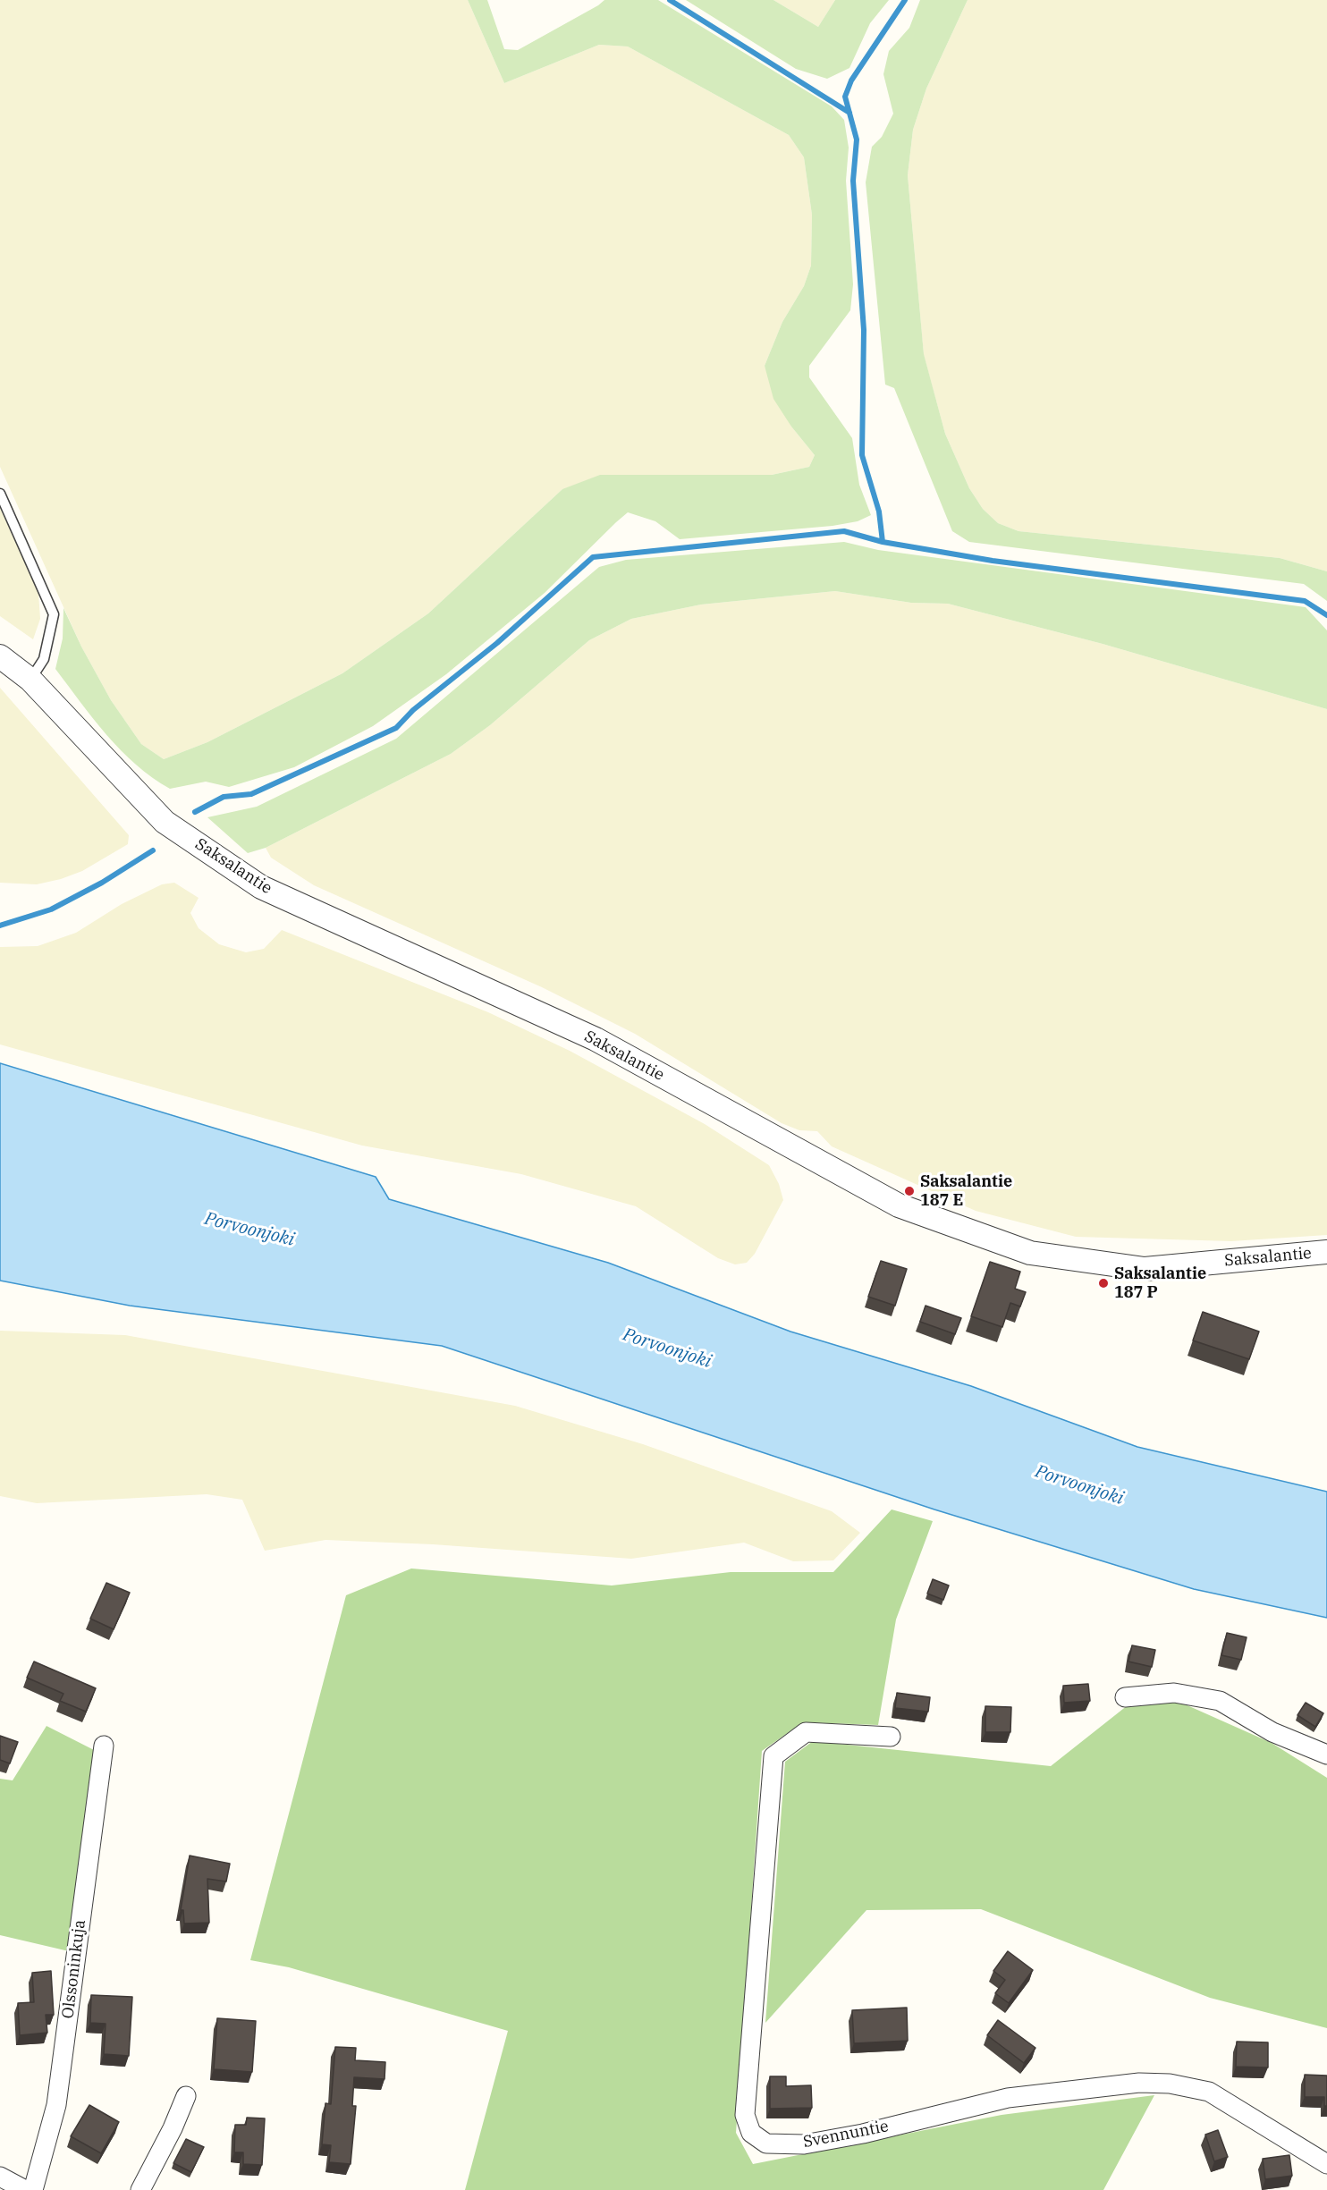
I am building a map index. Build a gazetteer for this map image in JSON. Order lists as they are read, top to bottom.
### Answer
{
  "streets": {
    "street": ["Saksalantie", "Olssoninkuja", "Svennuntie"]
  },
  "water": ["Porvoonjoki"],
  "places": ["Saksalantie 187 E", "Saksalantie 187 P"]
}
